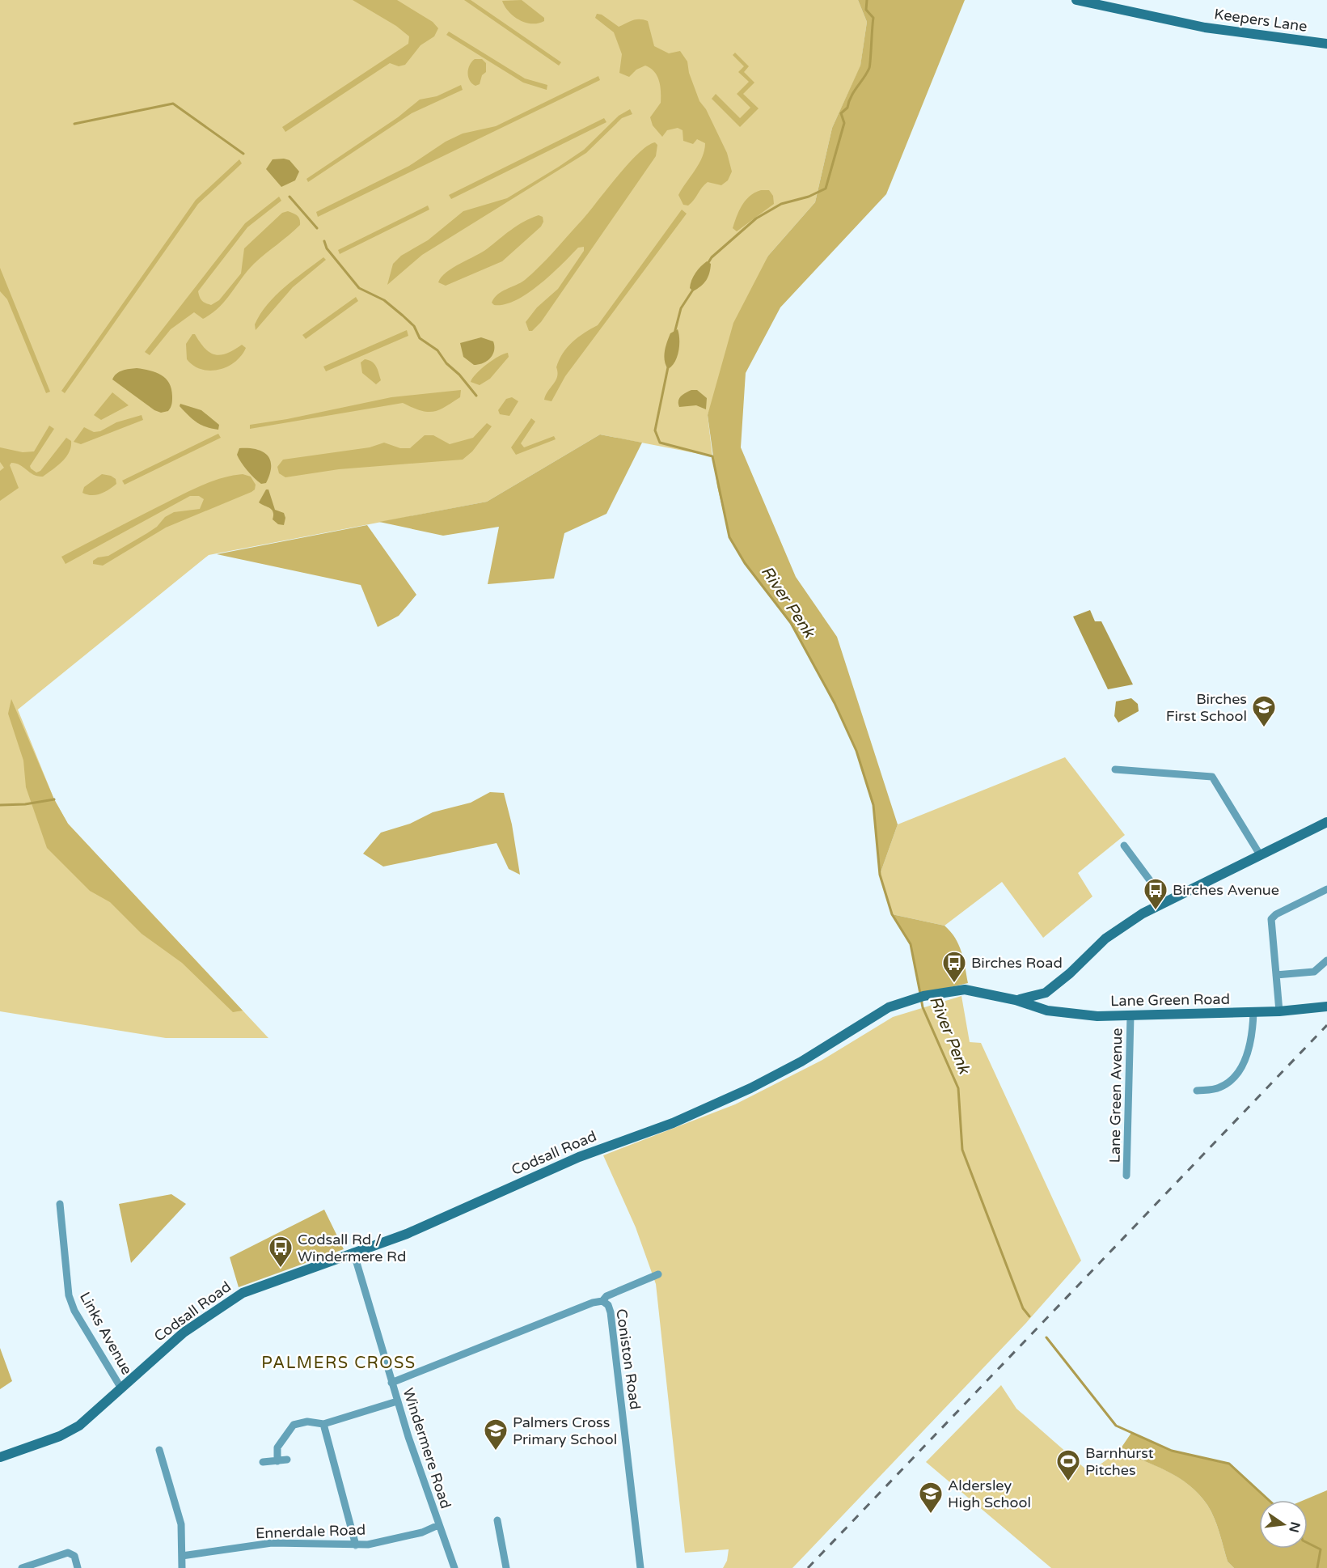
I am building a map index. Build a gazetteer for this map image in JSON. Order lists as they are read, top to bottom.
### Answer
{
  "streets": {
    "street": [
      "Keepers Lane",
      "Lane Green Road",
      "Lane Green Avenue",
      "Codsall Road",
      "Links Avenue",
      "Coniston Road",
      "Windermere Road",
      "Ennerdale Road"
    ]
  },
  "crossings": [
    ["Lane Green Road", "Lane Green Avenue"],
    ["Lane Green Road", "Codsall Road"],
    ["Codsall Road", "Links Avenue"],
    ["Codsall Road", "Windermere Road"],
    ["Coniston Road", "Windermere Road"],
    ["Windermere Road", "Ennerdale Road"]
  ],
  "districts": ["PALMERS CROSS"],
  "water": ["River Penk"],
  "places": {
    "school or university": ["Birches First School", "Palmers Cross Primary School", "Aldersley High School"],
    "bus stop": ["Birches Avenue", "Birches Road", "Codsall Rd / Windermere Rd"],
    "sports": ["Barnhurst Pitches"]
  },
  "north": "right"
}
